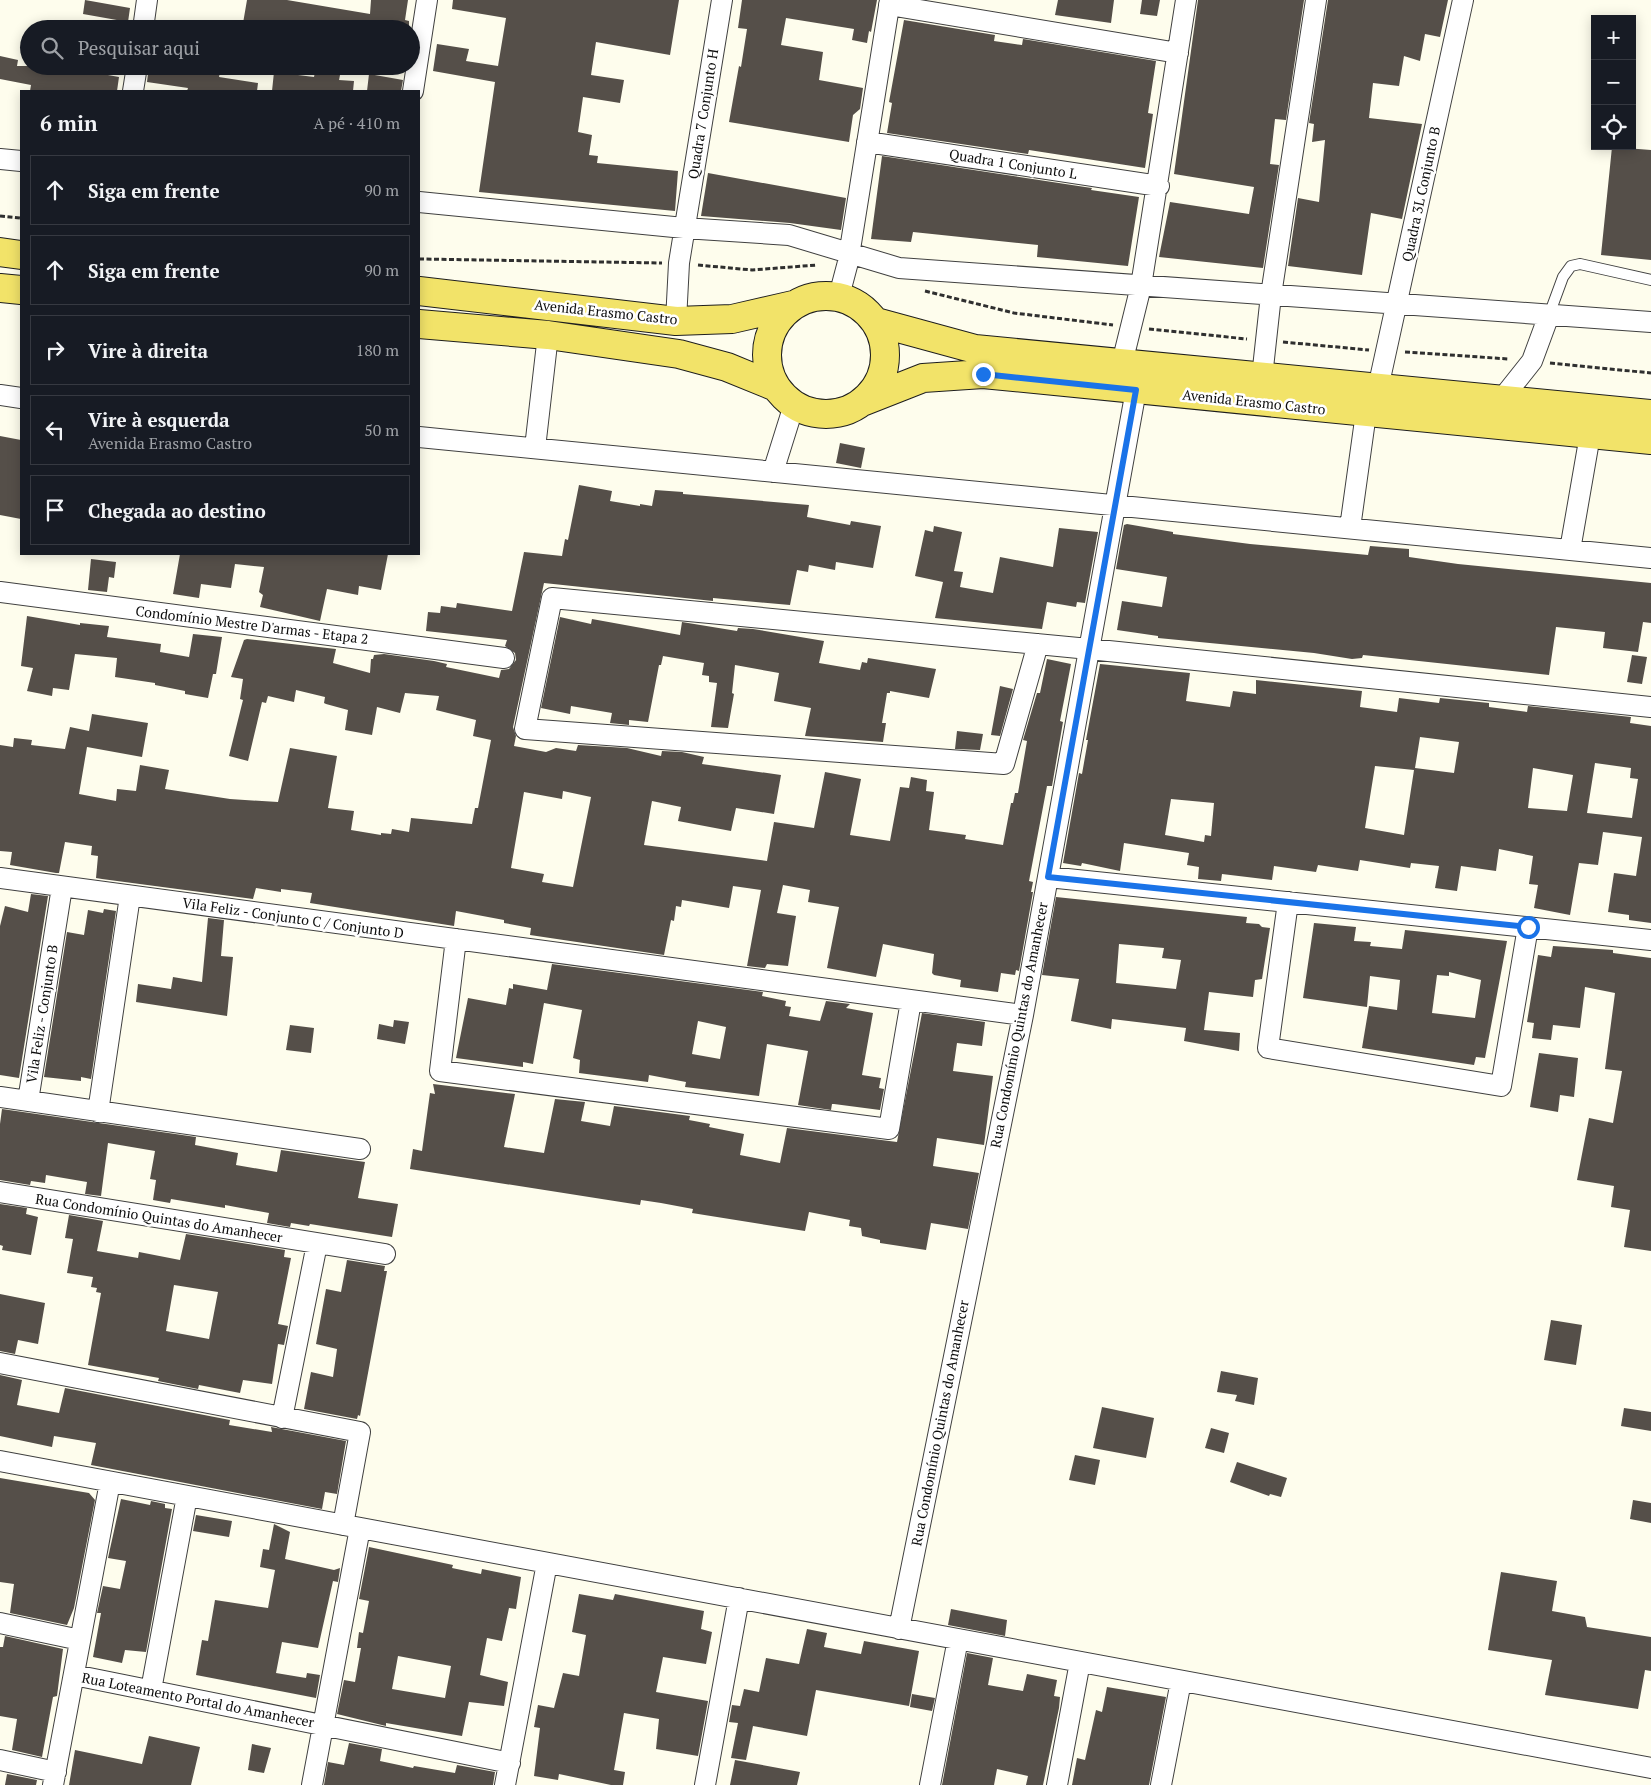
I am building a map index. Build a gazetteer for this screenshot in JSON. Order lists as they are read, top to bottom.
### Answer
{
  "streets": {
    "main road": ["Avenida Erasmo Castro"],
    "street": [
      "Quadra 7 Conjunto H",
      "Quadra 1 Conjunto L",
      "Quadra 3L Conjunto B",
      "Condomínio Mestre D'armas - Etapa 2",
      "Vila Feliz - Conjunto C / Conjunto D",
      "Vila Feliz - Conjunto B",
      "Rua Condomínio Quintas do Amanhecer",
      "Rua Loteamento Portal do Amanhecer"
    ]
  },
  "crossings": [
    ["Quadra 7 Conjunto H", "Avenida Erasmo Castro"],
    ["Quadra 3L Conjunto B", "Avenida Erasmo Castro"],
    ["Avenida Erasmo Castro", "Rua Condomínio Quintas do Amanhecer"],
    ["Vila Feliz - Conjunto C / Conjunto D", "Vila Feliz - Conjunto B"],
    ["Vila Feliz - Conjunto C / Conjunto D", "Rua Condomínio Quintas do Amanhecer"]
  ],
  "page": {
    "map_buttons": ["+", "−"],
    "search": "Pesquisar aqui",
    "heading": ["6 min", "A pé · 410 m"],
    "list": [
      ["Siga em frente", "90 m"],
      ["Siga em frente", "90 m"],
      ["Vire à direita", "180 m"],
      ["Vire à esquerda", "Avenida Erasmo Castro", "50 m"],
      "Chegada ao destino"
    ]
  }
}
